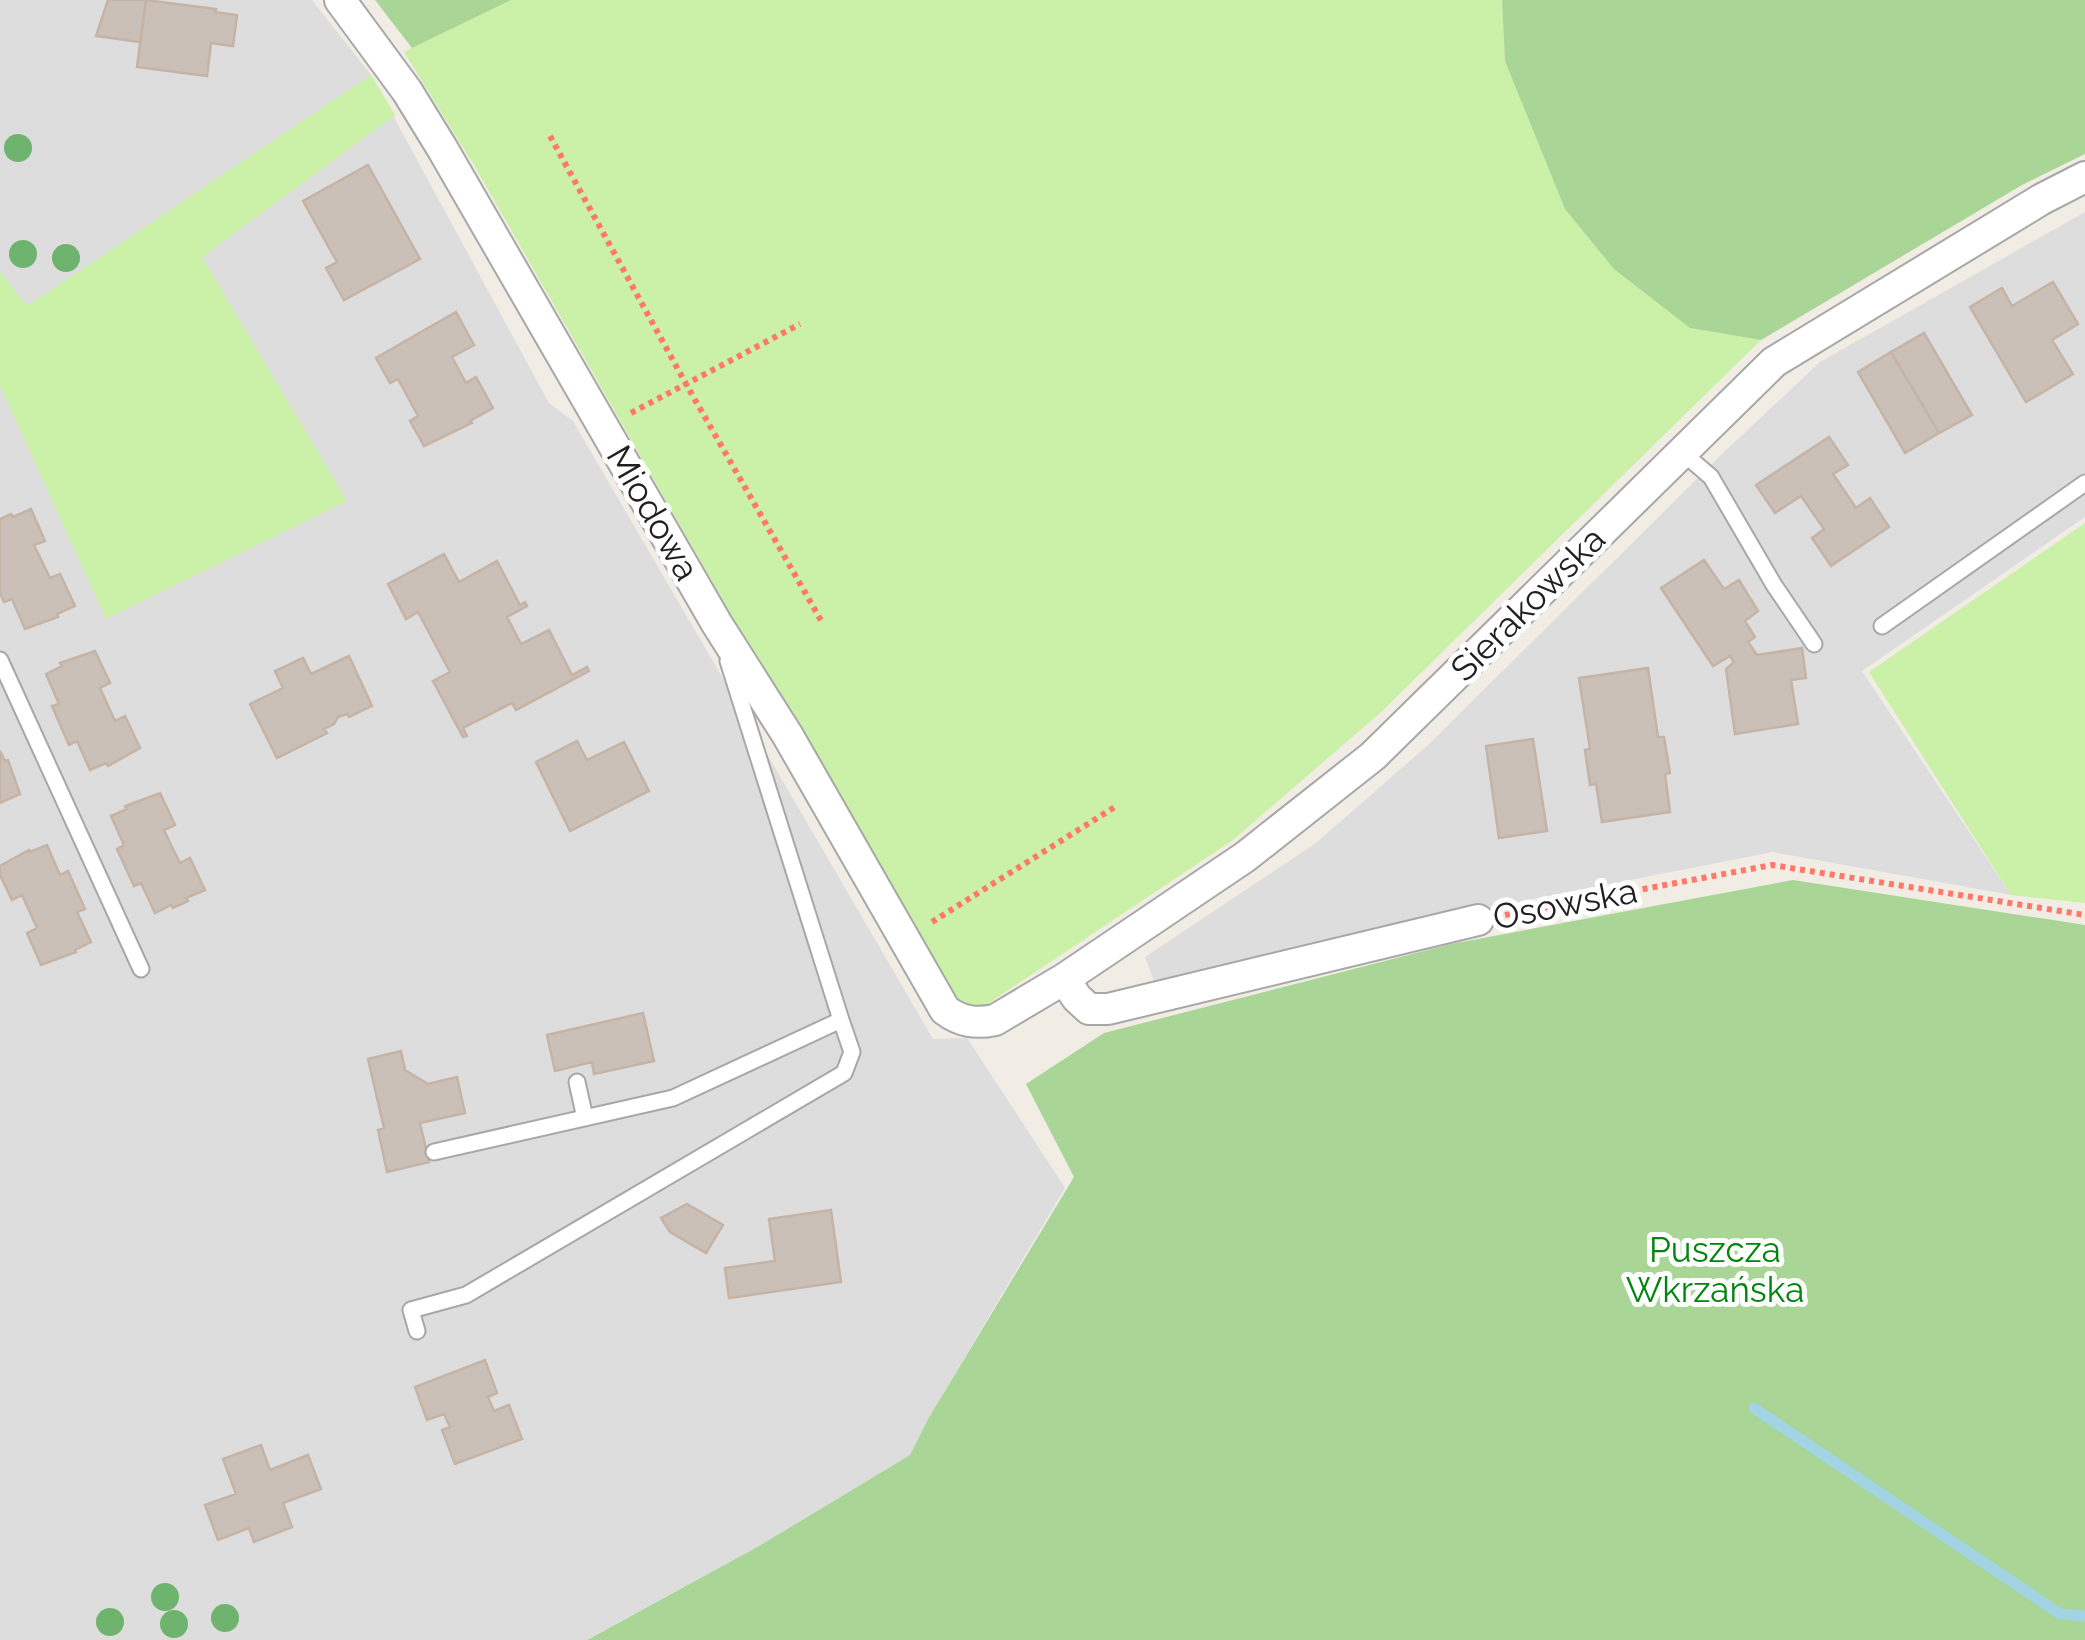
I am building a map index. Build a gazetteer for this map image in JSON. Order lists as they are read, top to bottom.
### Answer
{
  "streets": {
    "street": ["Miodowa", "Sierakowska", "Osowska"]
  },
  "crossings": [
    ["Miodowa", "Sierakowska"],
    ["Sierakowska", "Osowska"]
  ],
  "parks": ["Puszcza Wkrzańska"]
}
